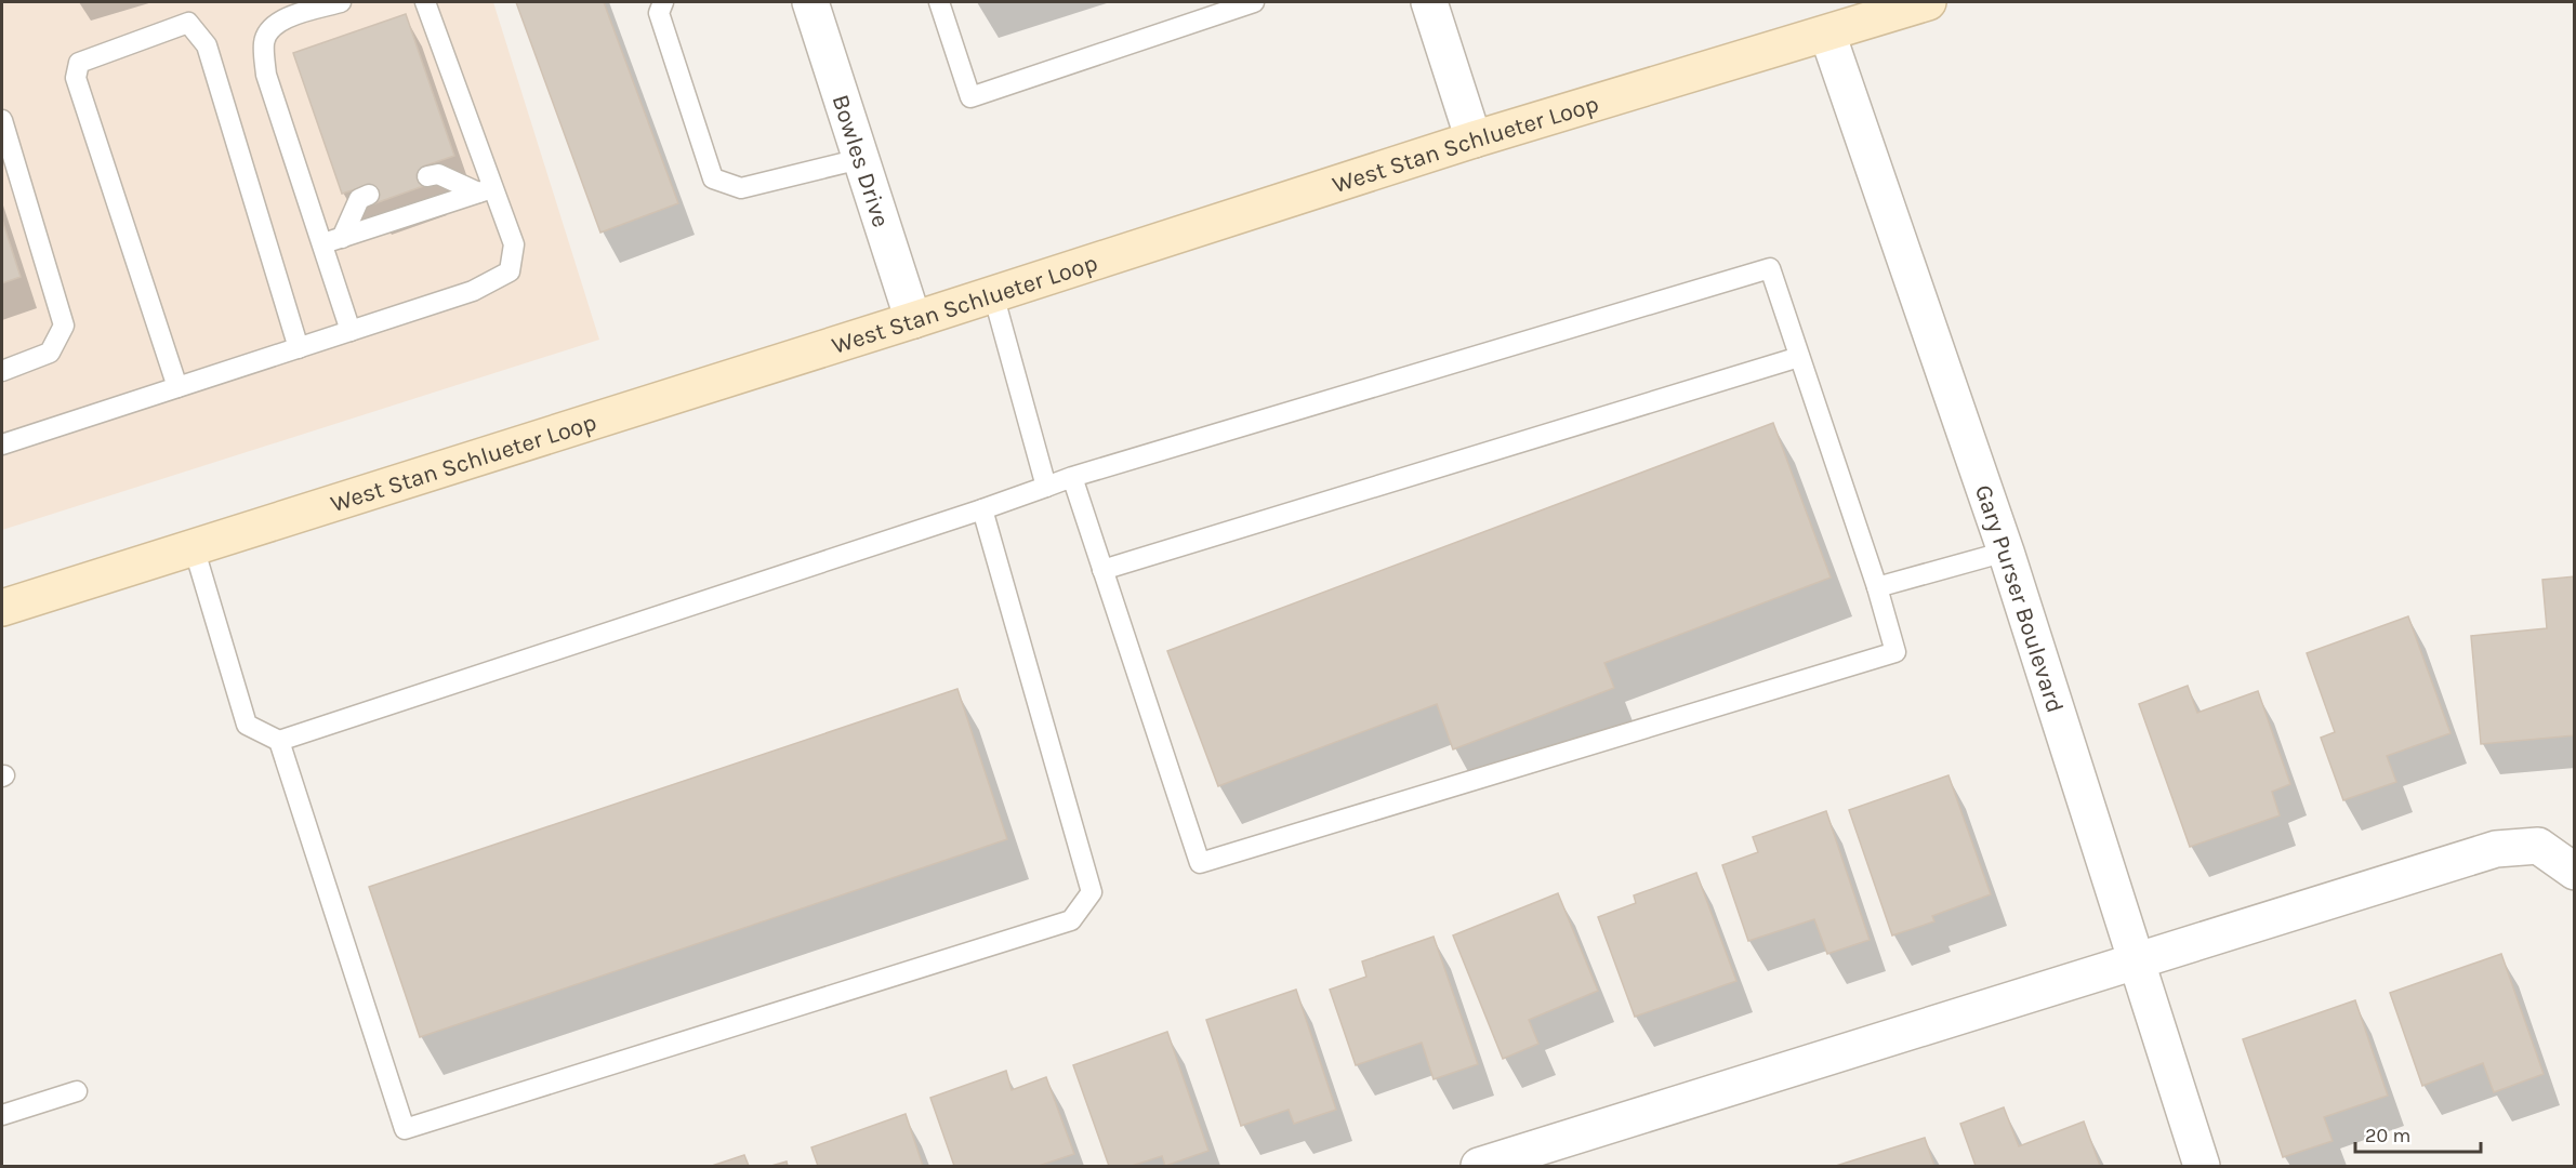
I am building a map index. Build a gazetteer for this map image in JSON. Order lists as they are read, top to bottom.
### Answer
{
  "streets": {
    "main road": ["West Stan Schlueter Loop"],
    "street": ["Bowles Drive", "Gary Purser Boulevard"]
  },
  "crossings": [
    ["West Stan Schlueter Loop", "Bowles Drive"],
    ["West Stan Schlueter Loop", "Gary Purser Boulevard"]
  ],
  "scale_bar": "20 m"
}
